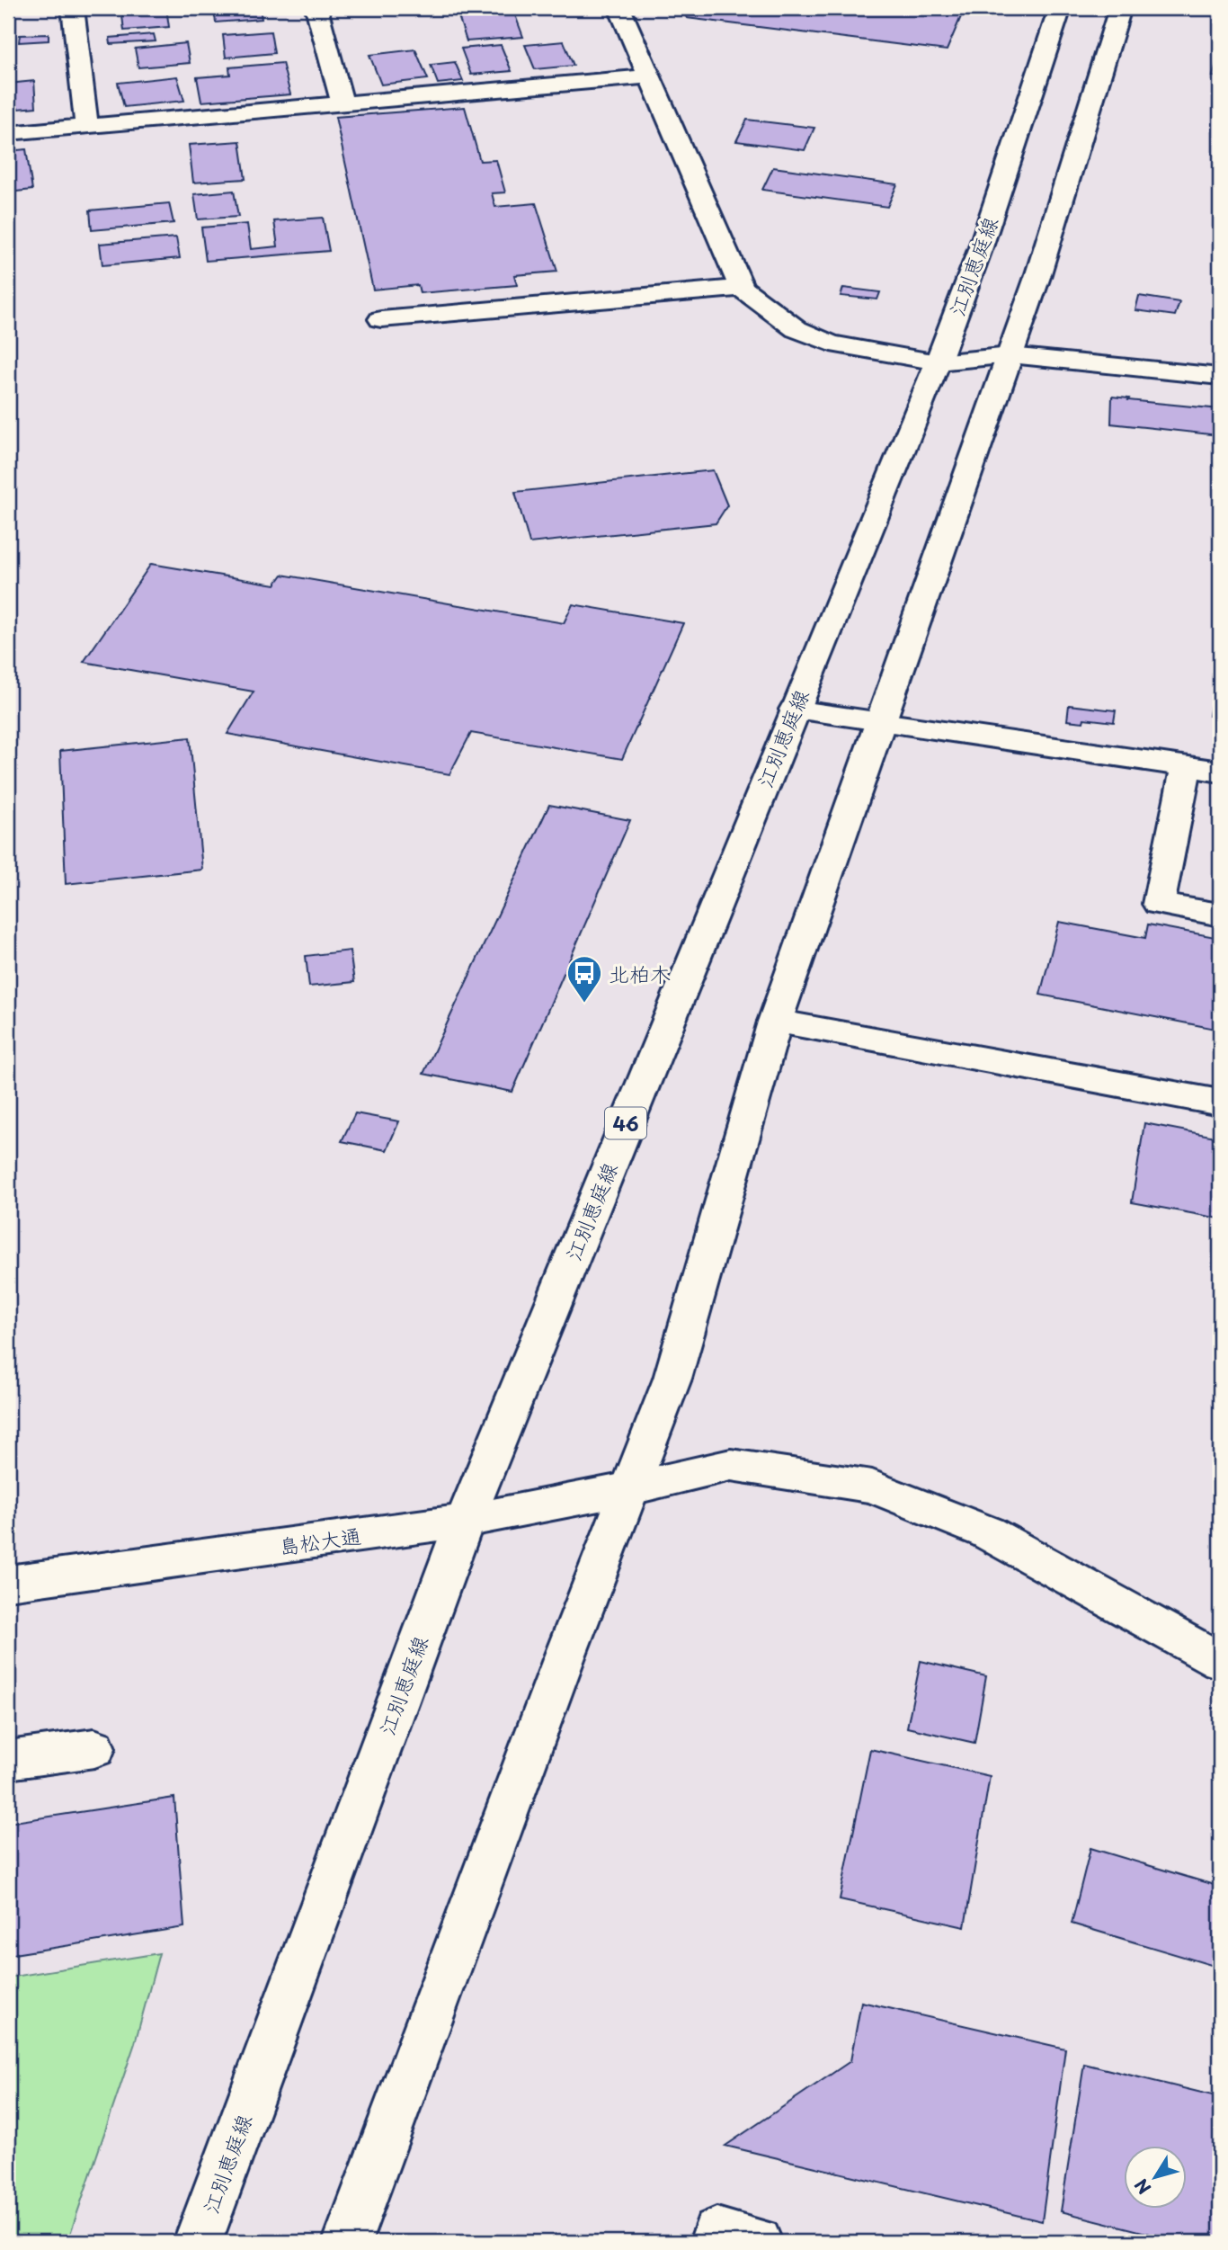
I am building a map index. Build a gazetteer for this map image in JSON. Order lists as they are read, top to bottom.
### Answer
{
  "streets": {
    "main road": ["江別恵庭線", "46", "島松大通"]
  },
  "crossings": [
    ["江別恵庭線", "島松大通"]
  ],
  "places": {
    "bus stop": ["北柏木"]
  },
  "north": "bottom left"
}
